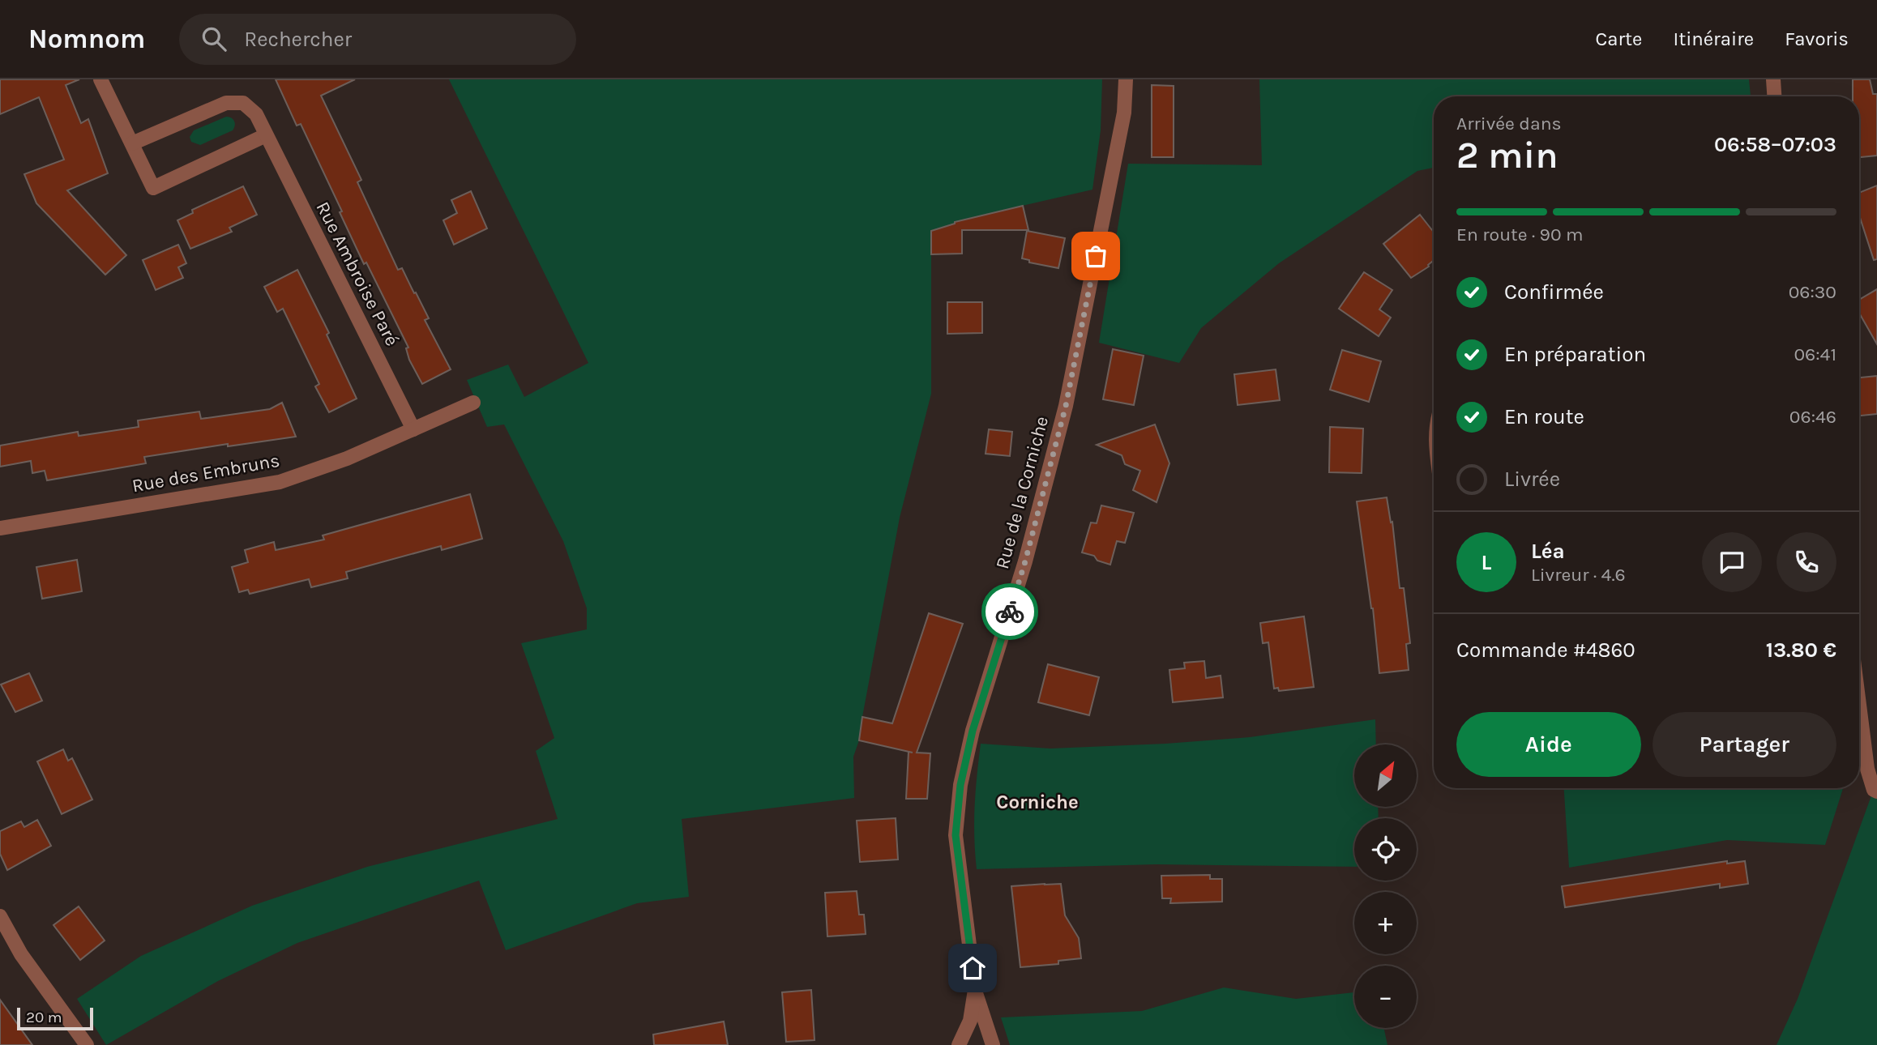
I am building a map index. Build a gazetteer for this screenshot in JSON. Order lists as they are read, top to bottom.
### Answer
{
  "streets": {
    "street": ["Rue Ambroise Paré", "Rue des Embruns", "Rue de la Corniche"]
  },
  "crossings": [
    ["Rue Ambroise Paré", "Rue des Embruns"]
  ],
  "districts": ["Corniche"],
  "scale_bar": "20 m",
  "north": "top right",
  "page": {
    "header": "Nomnom",
    "search": "Rechercher",
    "nav": ["Carte", "Itinéraire", "Favoris"],
    "heading": ["2 min", "Arrivée dans", "06:58–07:03"],
    "panel": [
      "Léa",
      "Livreur · 4.6",
      "Commande #4860",
      "13.80 €"
    ],
    "bar": "En route · 90 m",
    "list": [
      ["Confirmée", "06:30"],
      ["En préparation", "06:41"],
      ["En route", "06:46"],
      "Livrée"
    ],
    "round": "L",
    "buttons": ["Aide", "Partager"],
    "map_buttons": ["+", "−"],
    "scale": "20 m"
  }
}
